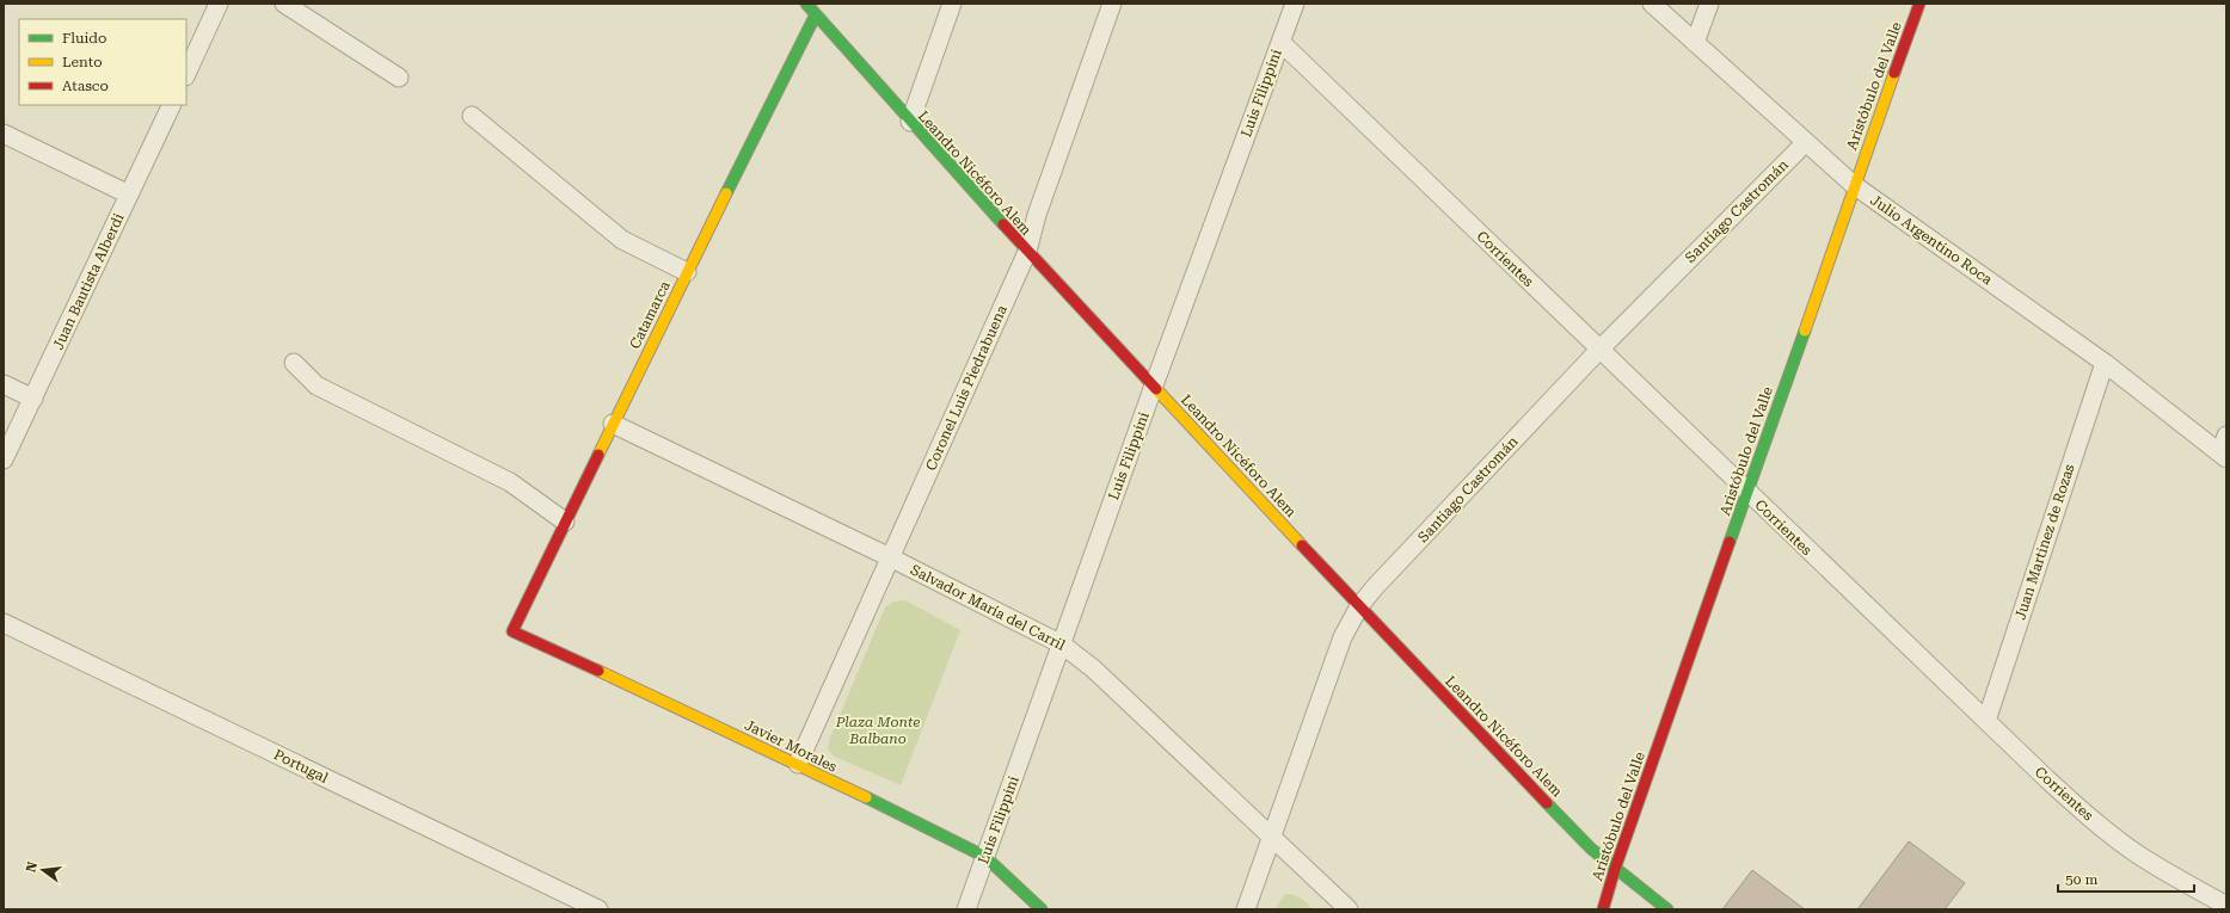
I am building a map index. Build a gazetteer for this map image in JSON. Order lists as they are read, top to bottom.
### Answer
{
  "streets": {
    "street": [
      "Aristóbulo del Valle",
      "Luis Filippini",
      "Leandro Nicéforo Alem",
      "Santiago Castromán",
      "Julio Argentino Roca",
      "Corrientes",
      "Juan Bautista Alberdi",
      "Catamarca",
      "Coronel Luis Piedrabuena",
      "Juan Martinez de Rozas",
      "Salvador María del Carril",
      "Javier Morales",
      "Portugal"
    ]
  },
  "crossings": [
    ["Aristóbulo del Valle", "Leandro Nicéforo Alem"],
    ["Aristóbulo del Valle", "Julio Argentino Roca"],
    ["Aristóbulo del Valle", "Corrientes"],
    ["Luis Filippini", "Leandro Nicéforo Alem"],
    ["Luis Filippini", "Corrientes"],
    ["Luis Filippini", "Salvador María del Carril"],
    ["Luis Filippini", "Javier Morales"],
    ["Leandro Nicéforo Alem", "Santiago Castromán"],
    ["Leandro Nicéforo Alem", "Catamarca"],
    ["Leandro Nicéforo Alem", "Coronel Luis Piedrabuena"],
    ["Santiago Castromán", "Julio Argentino Roca"],
    ["Santiago Castromán", "Corrientes"],
    ["Santiago Castromán", "Salvador María del Carril"],
    ["Julio Argentino Roca", "Juan Martinez de Rozas"],
    ["Corrientes", "Juan Martinez de Rozas"],
    ["Catamarca", "Salvador María del Carril"],
    ["Catamarca", "Javier Morales"],
    ["Coronel Luis Piedrabuena", "Salvador María del Carril"],
    ["Coronel Luis Piedrabuena", "Javier Morales"]
  ],
  "parks": ["Plaza Monte Balbano"],
  "legend": ["Fluido", "Lento", "Atasco"],
  "scale_bar": "50 m",
  "north": "left"
}
